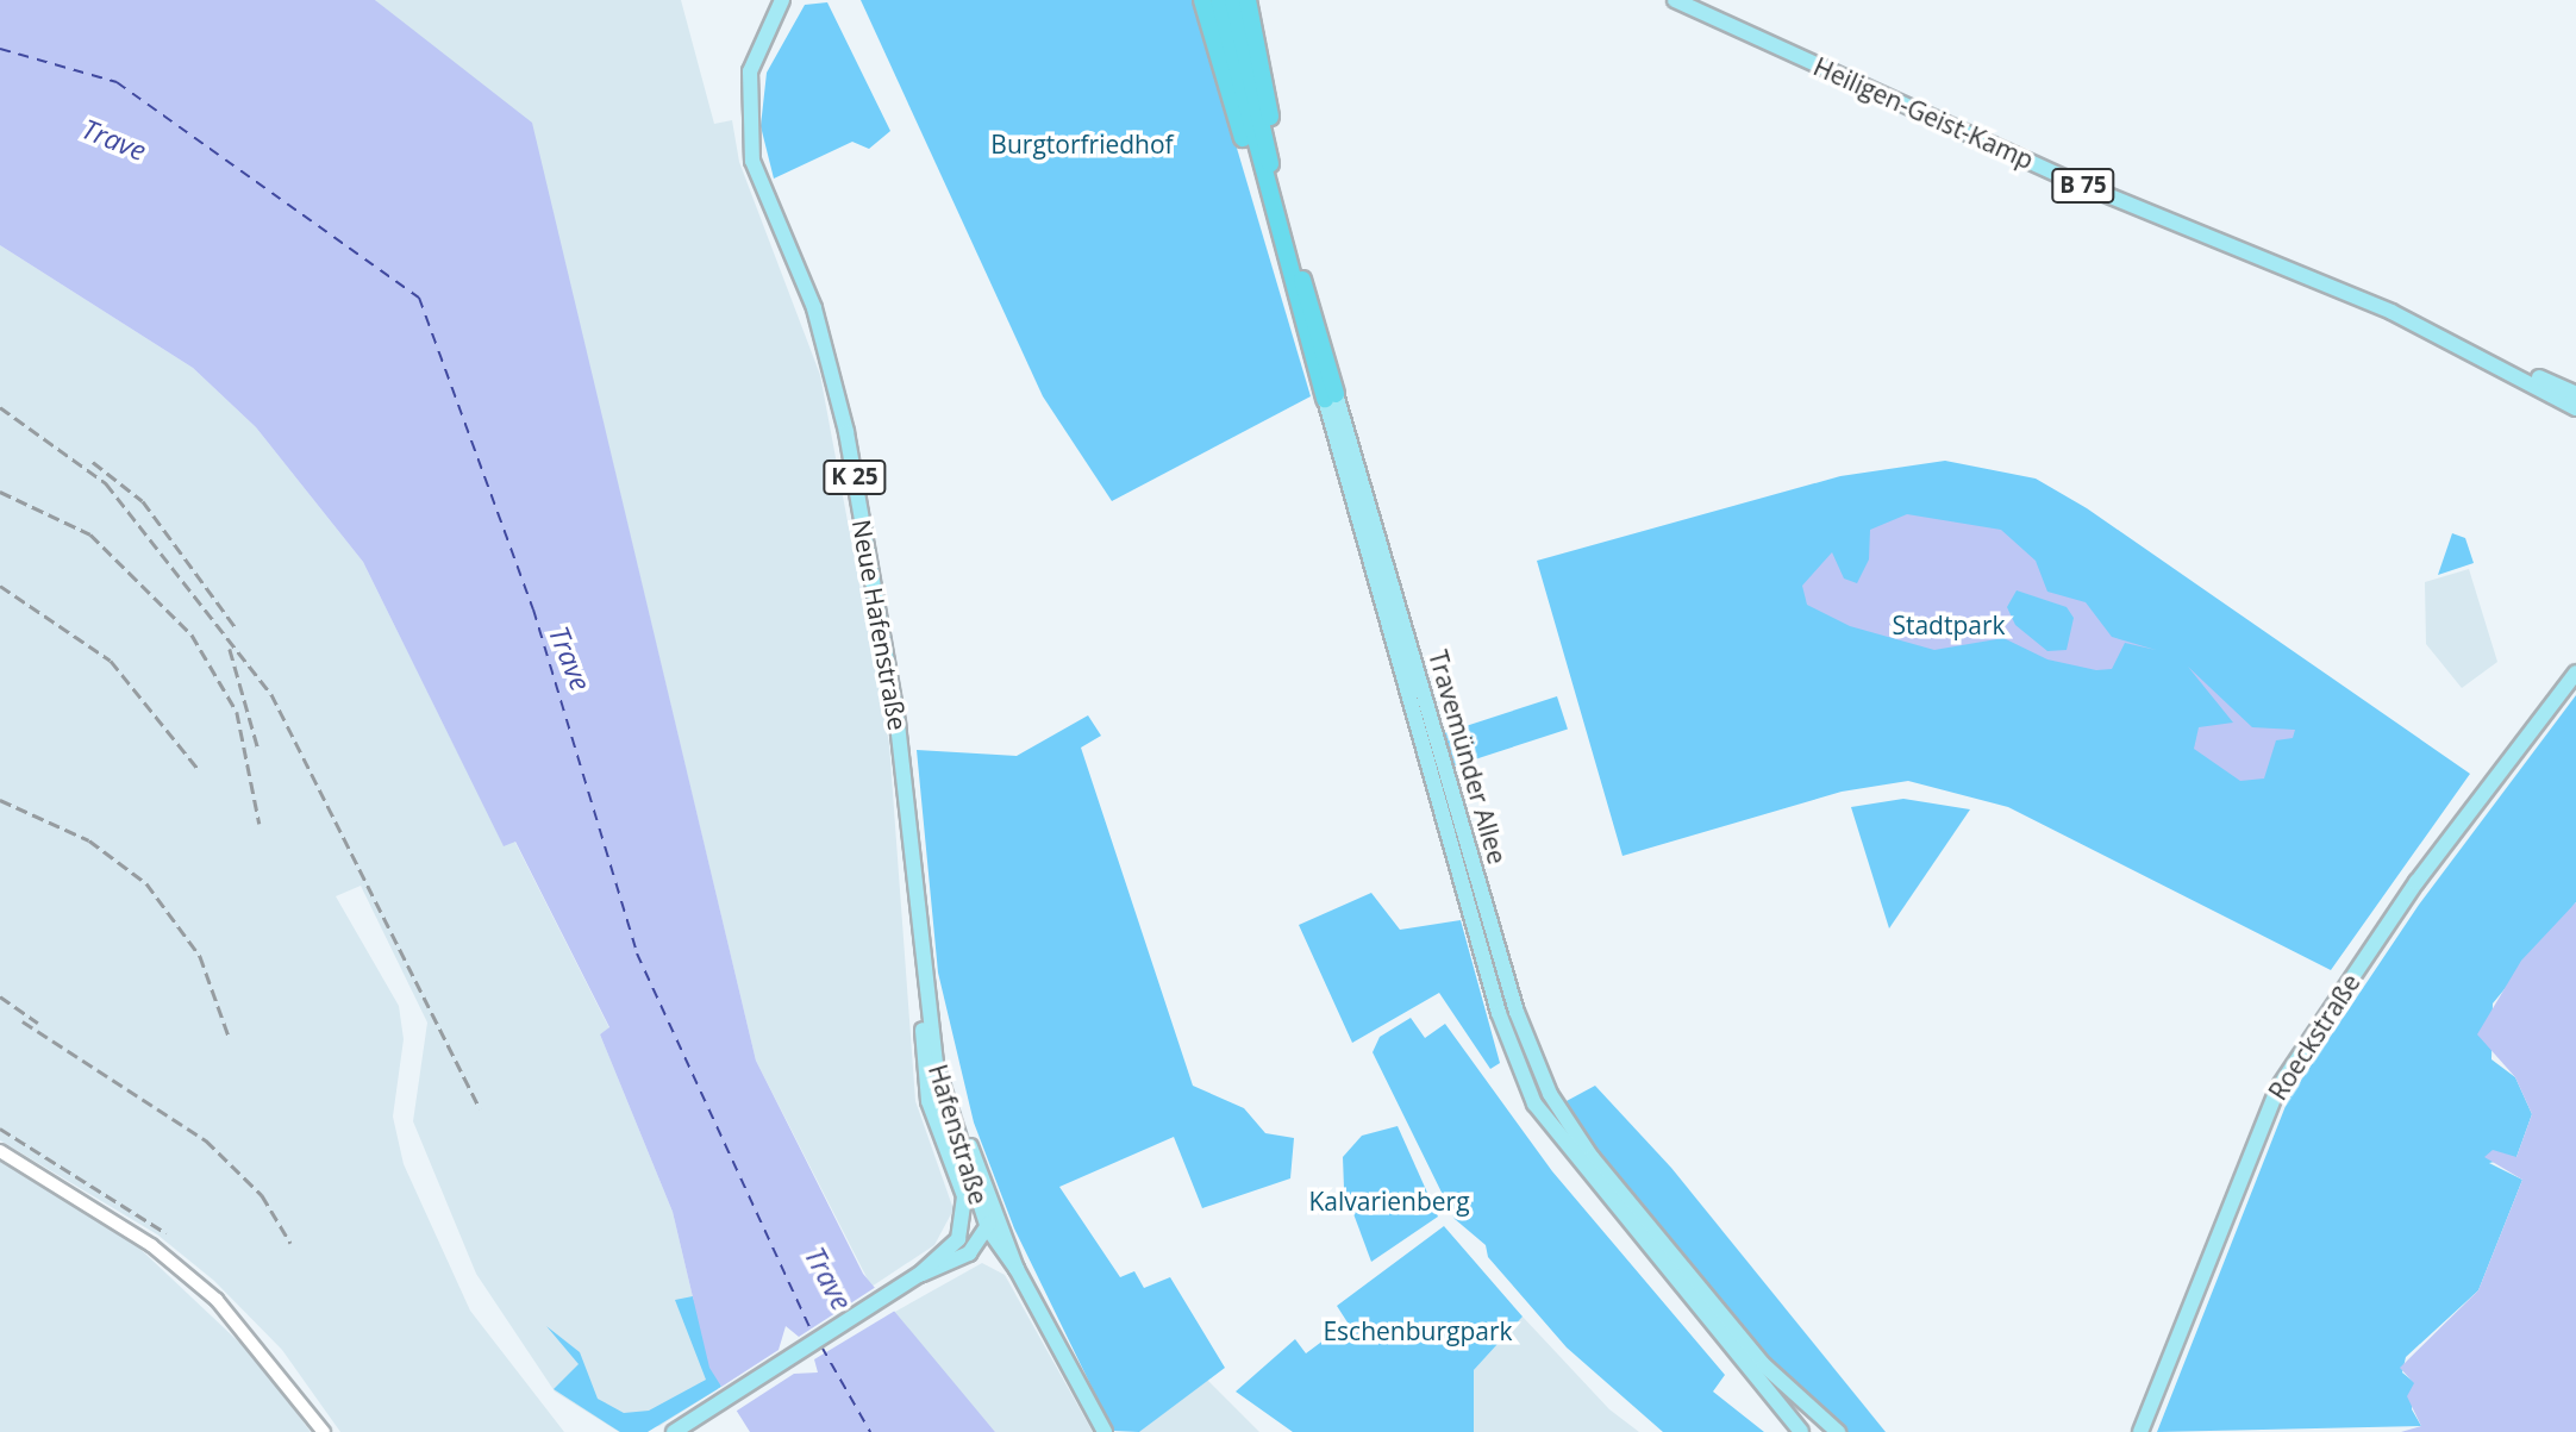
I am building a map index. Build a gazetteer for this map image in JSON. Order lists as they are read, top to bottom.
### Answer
{
  "streets": {
    "highway": ["Travemünder Allee"],
    "main road": [
      "Heiligen-Geist-Kamp",
      "B 75",
      "K 25",
      "Neue Hafenstraße",
      "Roeckstraße",
      "Hafenstraße"
    ]
  },
  "crossings": [
    ["K 25", "Neue Hafenstraße"],
    ["K 25", "Hafenstraße"],
    ["Neue Hafenstraße", "Hafenstraße"]
  ],
  "water": ["Trave"],
  "parks": [
    "Burgtorfriedhof",
    "Stadtpark",
    "Kalvarienberg",
    "Eschenburgpark"
  ]
}
